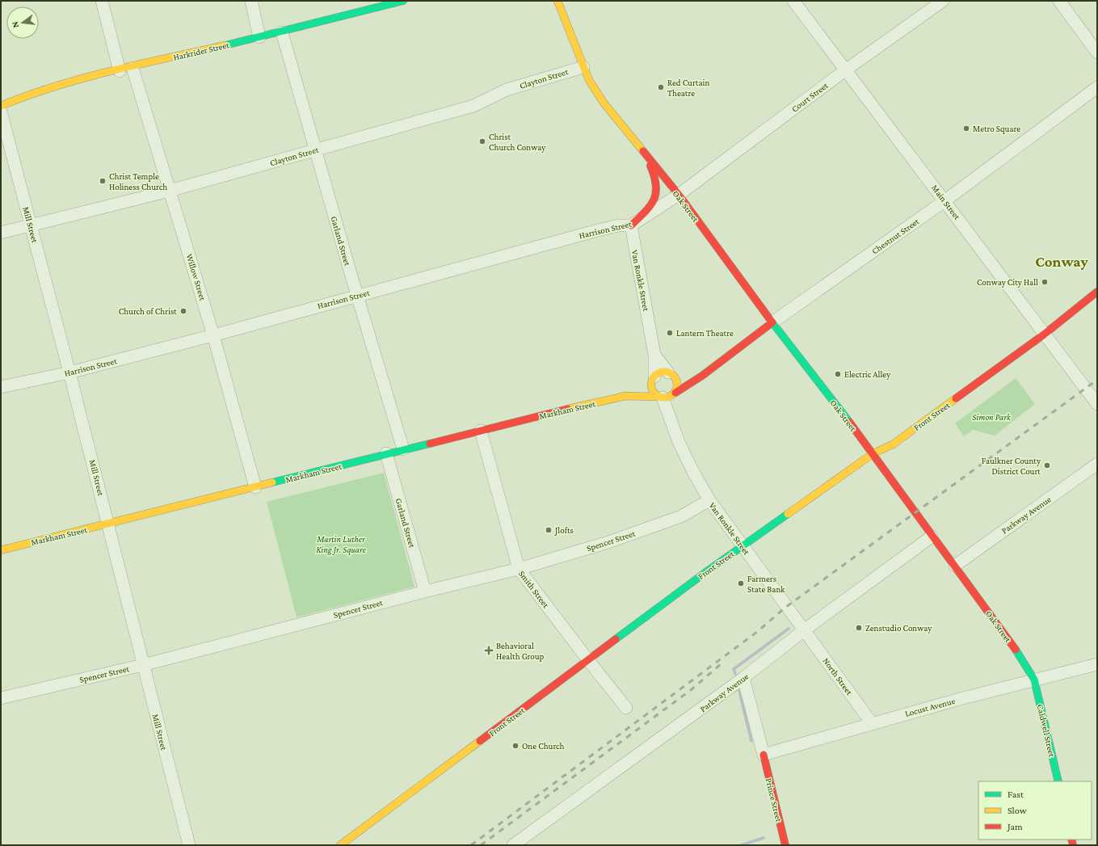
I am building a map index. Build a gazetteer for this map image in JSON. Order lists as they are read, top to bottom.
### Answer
{
  "streets": {
    "street": [
      "Harkrider Street",
      "Clayton Street",
      "Court Street",
      "Main Street",
      "Oak Street",
      "Mill Street",
      "Harrison Street",
      "Chestnut Street",
      "Garland Street",
      "Willow Street",
      "Van Ronkle Street",
      "Markham Street",
      "Front Street",
      "Parkway Avenue",
      "Spencer Street",
      "Smith Street",
      "North Street",
      "Locust Avenue",
      "Caldwell Street",
      "Prince Street"
    ]
  },
  "crossings": [
    ["Harkrider Street", "Garland Street"],
    ["Harkrider Street", "Willow Street"],
    ["Clayton Street", "Oak Street"],
    ["Clayton Street", "Mill Street"],
    ["Clayton Street", "Garland Street"],
    ["Clayton Street", "Willow Street"],
    ["Court Street", "Main Street"],
    ["Court Street", "Oak Street"],
    ["Court Street", "Harrison Street"],
    ["Main Street", "Chestnut Street"],
    ["Main Street", "Front Street"],
    ["Oak Street", "Harrison Street"],
    ["Oak Street", "Chestnut Street"],
    ["Oak Street", "Van Ronkle Street"],
    ["Oak Street", "Front Street"],
    ["Oak Street", "Parkway Avenue"],
    ["Oak Street", "Locust Avenue"],
    ["Oak Street", "Caldwell Street"],
    ["Mill Street", "Harrison Street"],
    ["Mill Street", "Markham Street"],
    ["Mill Street", "Spencer Street"],
    ["Harrison Street", "Garland Street"],
    ["Harrison Street", "Willow Street"],
    ["Harrison Street", "Van Ronkle Street"],
    ["Chestnut Street", "Van Ronkle Street"],
    ["Chestnut Street", "Markham Street"],
    ["Garland Street", "Markham Street"],
    ["Garland Street", "Spencer Street"],
    ["Willow Street", "Markham Street"],
    ["Van Ronkle Street", "Markham Street"],
    ["Van Ronkle Street", "Front Street"],
    ["Van Ronkle Street", "Parkway Avenue"],
    ["Van Ronkle Street", "Spencer Street"],
    ["Van Ronkle Street", "North Street"],
    ["Markham Street", "Smith Street"],
    ["Front Street", "Smith Street"],
    ["Parkway Avenue", "North Street"],
    ["Spencer Street", "Smith Street"],
    ["North Street", "Locust Avenue"],
    ["Locust Avenue", "Caldwell Street"],
    ["Locust Avenue", "Prince Street"]
  ],
  "districts": ["Conway"],
  "parks": ["Simon Park", "Martin Luther King Jr. Square"],
  "places": {
    "other": [
      "Red Curtain Theatre",
      "Metro Square",
      "Christ Church Conway",
      "Christ Temple Holiness Church",
      "Conway City Hall",
      "Church of Christ",
      "Lantern Theatre",
      "Electric Alley",
      "Faulkner County District Court",
      "Jlofts",
      "Farmers State Bank",
      "Zenstudio Conway",
      "One Church"
    ],
    "health": ["Behavioral Health Group"]
  },
  "legend": ["Fast", "Slow", "Jam"],
  "north": "left"
}
